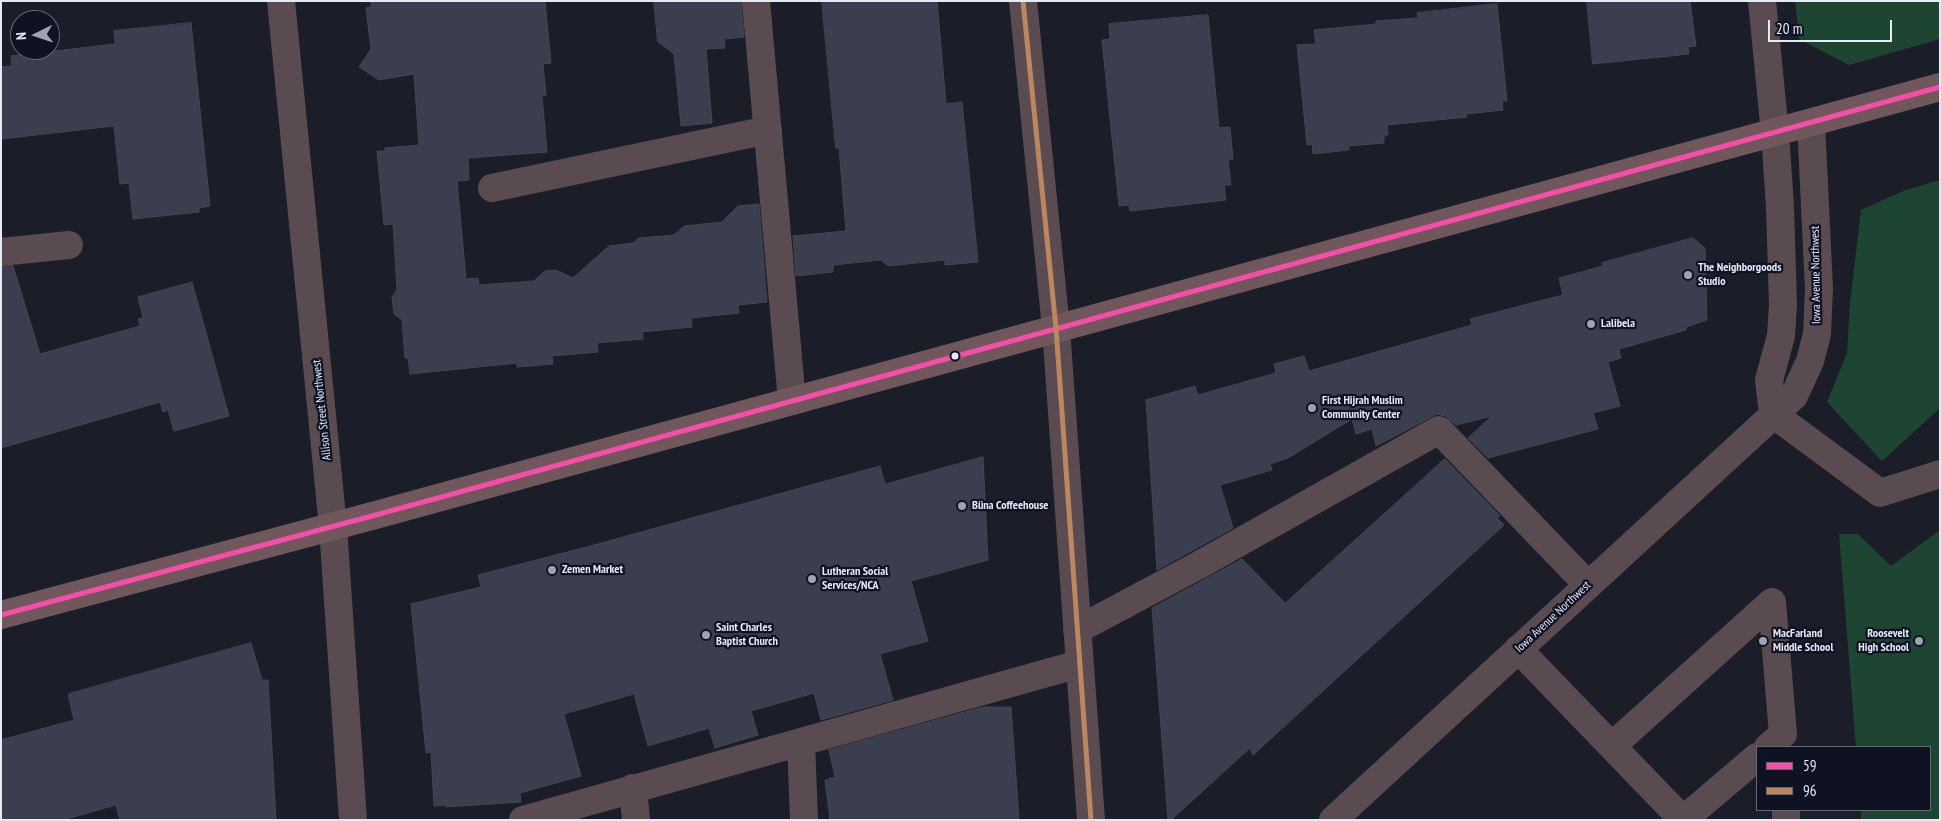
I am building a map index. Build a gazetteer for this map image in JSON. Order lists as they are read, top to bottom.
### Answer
{
  "streets": {
    "street": ["Iowa Avenue Northwest", "Allison Street Northwest"]
  },
  "places": [
    "The Neighborgoods Studio",
    "Lalibela",
    "First Hijrah Muslim Community Center",
    "Büna Coffeehouse",
    "Zemen Market",
    "Lutheran Social Services/NCA",
    "Saint Charles Baptist Church",
    "MacFarland Middle School",
    "Roosevelt High School"
  ],
  "lines": ["transit line 96", "transit line 59"],
  "legend": ["59", "96"],
  "scale_bar": "20 m",
  "north": "left"
}
